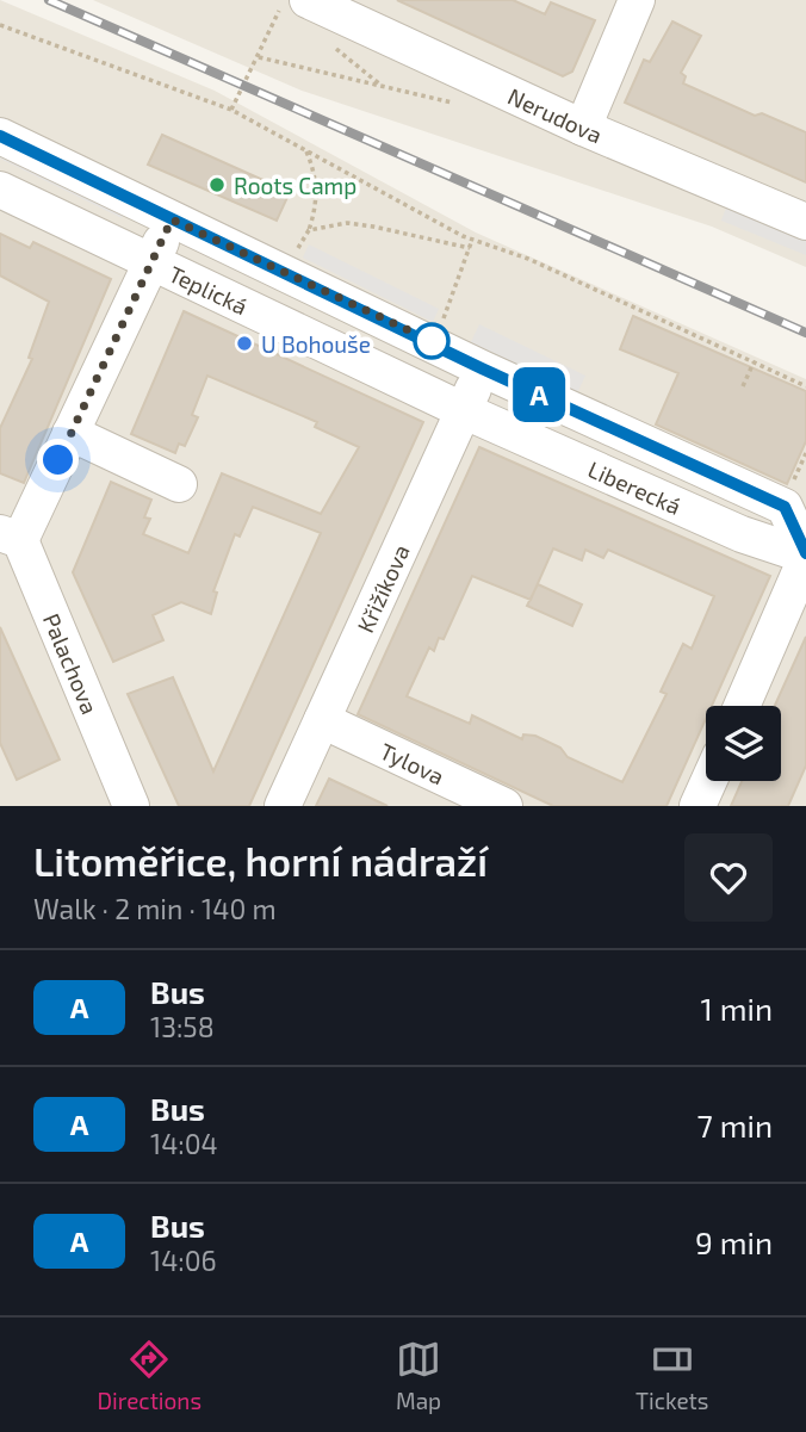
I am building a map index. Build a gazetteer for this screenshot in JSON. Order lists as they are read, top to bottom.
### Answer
{
  "streets": {
    "street": [
      "Nerudova",
      "Teplická",
      "Liberecká",
      "Křižíkova",
      "Palachova",
      "Tylova"
    ]
  },
  "crossings": [
    ["Teplická", "Liberecká"],
    ["Teplická", "Křižíkova"],
    ["Liberecká", "Křižíkova"],
    ["Křižíkova", "Tylova"]
  ],
  "places": ["Roots Camp", "U Bohouše"],
  "lines": ["bus line A"],
  "page": {
    "on_map": "A",
    "heading": ["Litoměřice, horní nádraží", "Walk · 2 min · 140 m"],
    "list": [
      {
        "mark": "A",
        "name": "Bus",
        "note": "13:58",
        "value": "1 min"
      },
      {
        "mark": "A",
        "name": "Bus",
        "note": "14:04",
        "value": "7 min"
      },
      {
        "mark": "A",
        "name": "Bus",
        "note": "14:06",
        "value": "9 min"
      }
    ],
    "tabs": ["Directions", "Map", "Tickets"]
  }
}
